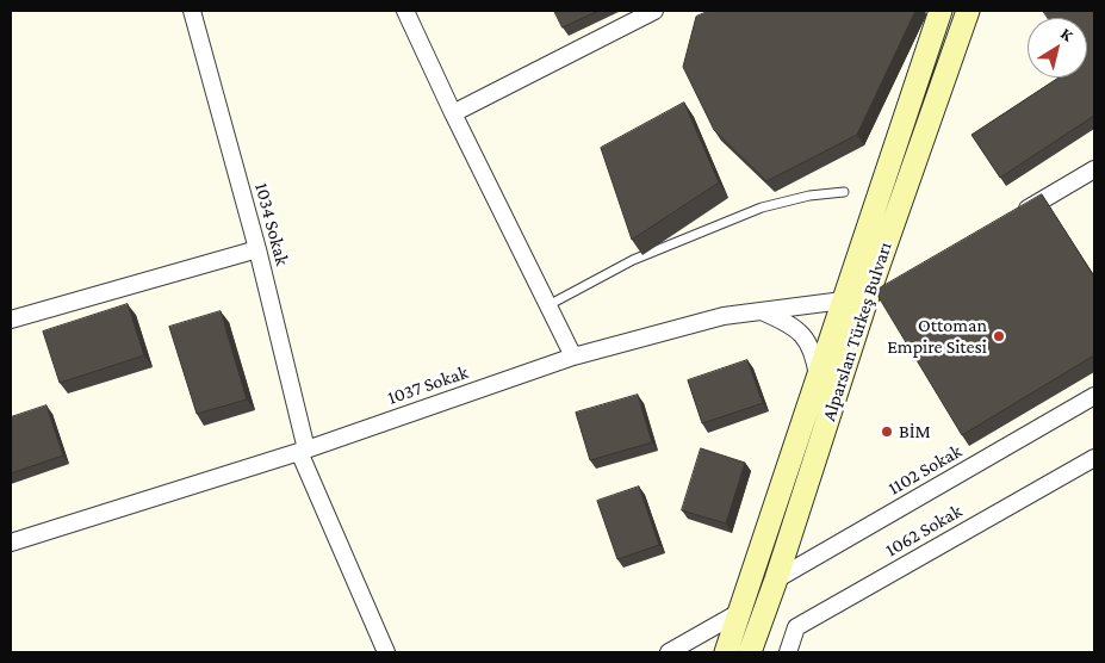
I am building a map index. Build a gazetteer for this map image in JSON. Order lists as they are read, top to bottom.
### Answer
{
  "streets": {
    "main road": ["Alparslan Türkeş Bulvarı"],
    "street": [
      "1034 Sokak",
      "1037 Sokak",
      "1102 Sokak",
      "1062 Sokak"
    ]
  },
  "crossings": [
    ["1034 Sokak", "1037 Sokak"],
    ["Alparslan Türkeş Bulvarı", "1037 Sokak"],
    ["Alparslan Türkeş Bulvarı", "1102 Sokak"]
  ],
  "places": ["Ottoman Empire Sitesi", "BİM"],
  "north": "top right"
}
